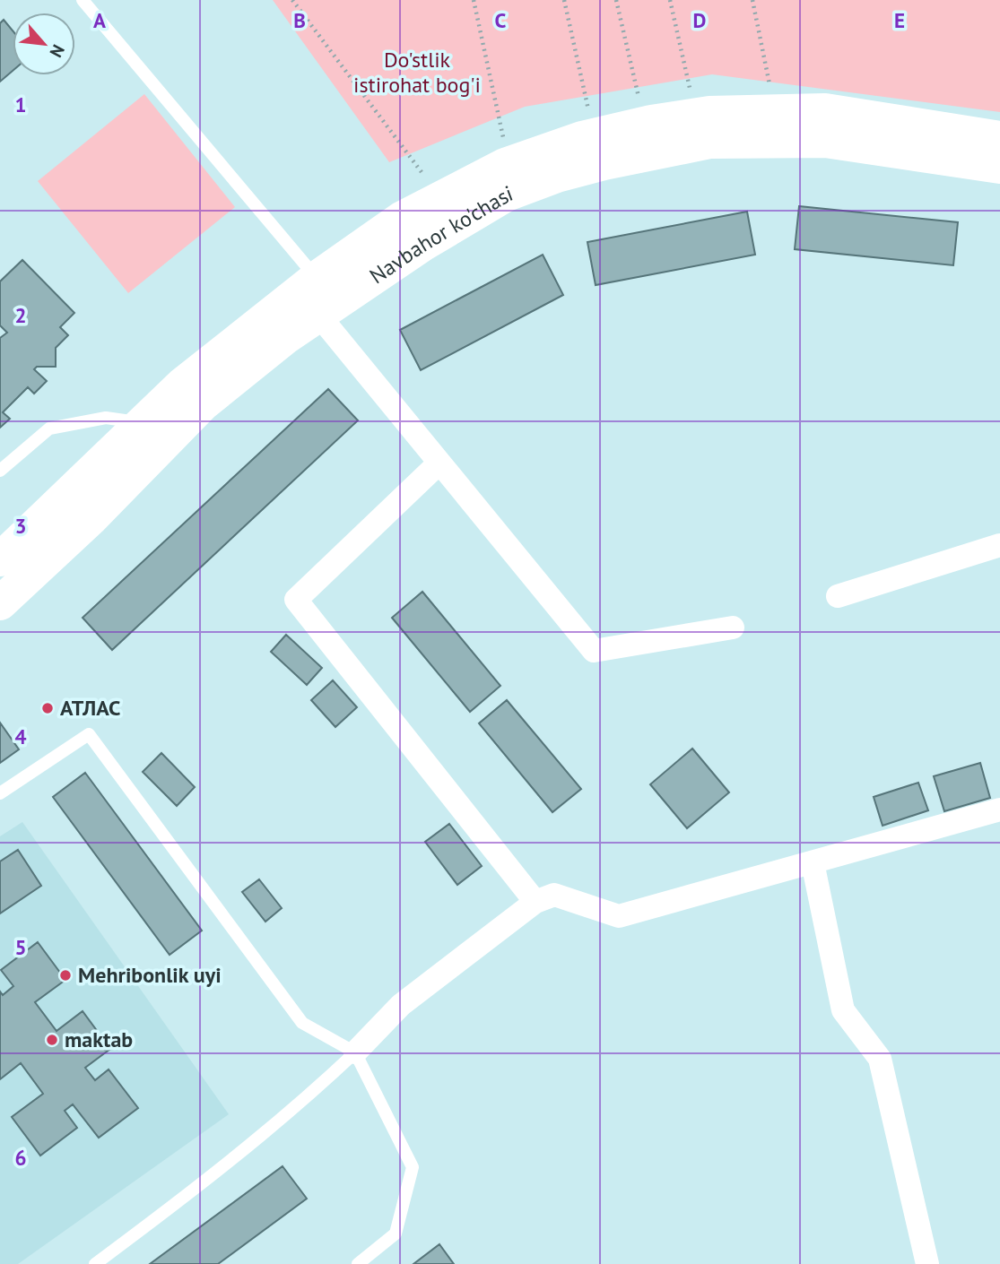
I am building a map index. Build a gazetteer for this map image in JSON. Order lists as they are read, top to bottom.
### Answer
{
  "streets": {
    "street": ["Navbahor ko'chasi"]
  },
  "parks": ["Do'stlik istirohat bog'i"],
  "places": ["АТЛАС", "Mehribonlik uyi", "maktab"],
  "north": "bottom right",
  "grid": {
    "columns": [
      "A",
      "B",
      "C",
      "D",
      "E"
    ],
    "rows": [
      "1",
      "2",
      "3",
      "4",
      "5",
      "6"
    ]
  }
}
